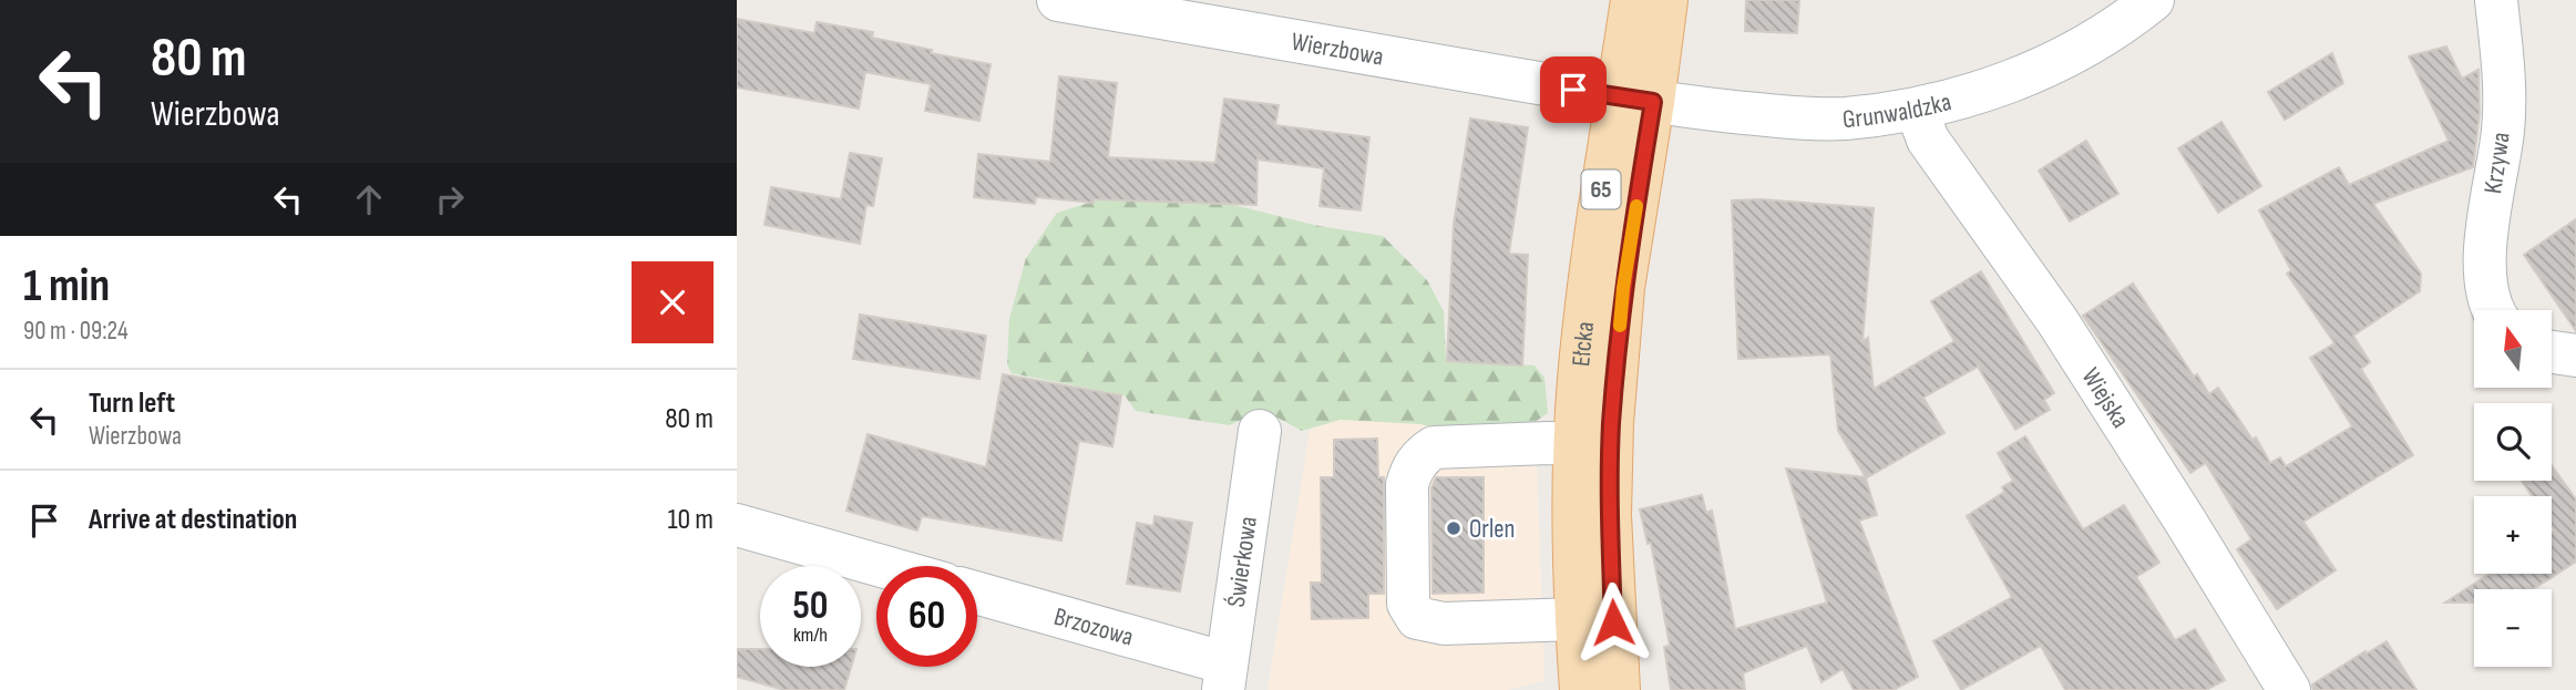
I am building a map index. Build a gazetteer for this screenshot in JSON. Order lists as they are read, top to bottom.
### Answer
{
  "streets": {
    "main road": ["65", "Ełcka"],
    "street": [
      "Wierzbowa",
      "Grunwaldzka",
      "Krzywa",
      "Wiejska",
      "Świerkowa",
      "Brzozowa"
    ]
  },
  "crossings": [
    ["Wierzbowa", "Grunwaldzka"],
    ["Wierzbowa", "Ełcka"],
    ["Grunwaldzka", "Ełcka"],
    ["Grunwaldzka", "Wiejska"],
    ["Świerkowa", "Brzozowa"]
  ],
  "places": ["Orlen"],
  "north": "top",
  "page": {
    "turn": ["80 m", "Wierzbowa"],
    "heading": ["1 min", "90 m · 09:24"],
    "map_buttons": ["+", "−"],
    "list": [
      {
        "name": "Turn left",
        "note": "Wierzbowa",
        "value": "80 m"
      },
      {
        "name": "Arrive at destination",
        "value": "10 m"
      }
    ],
    "speed": "50 km/h",
    "limit": "60"
  }
}
